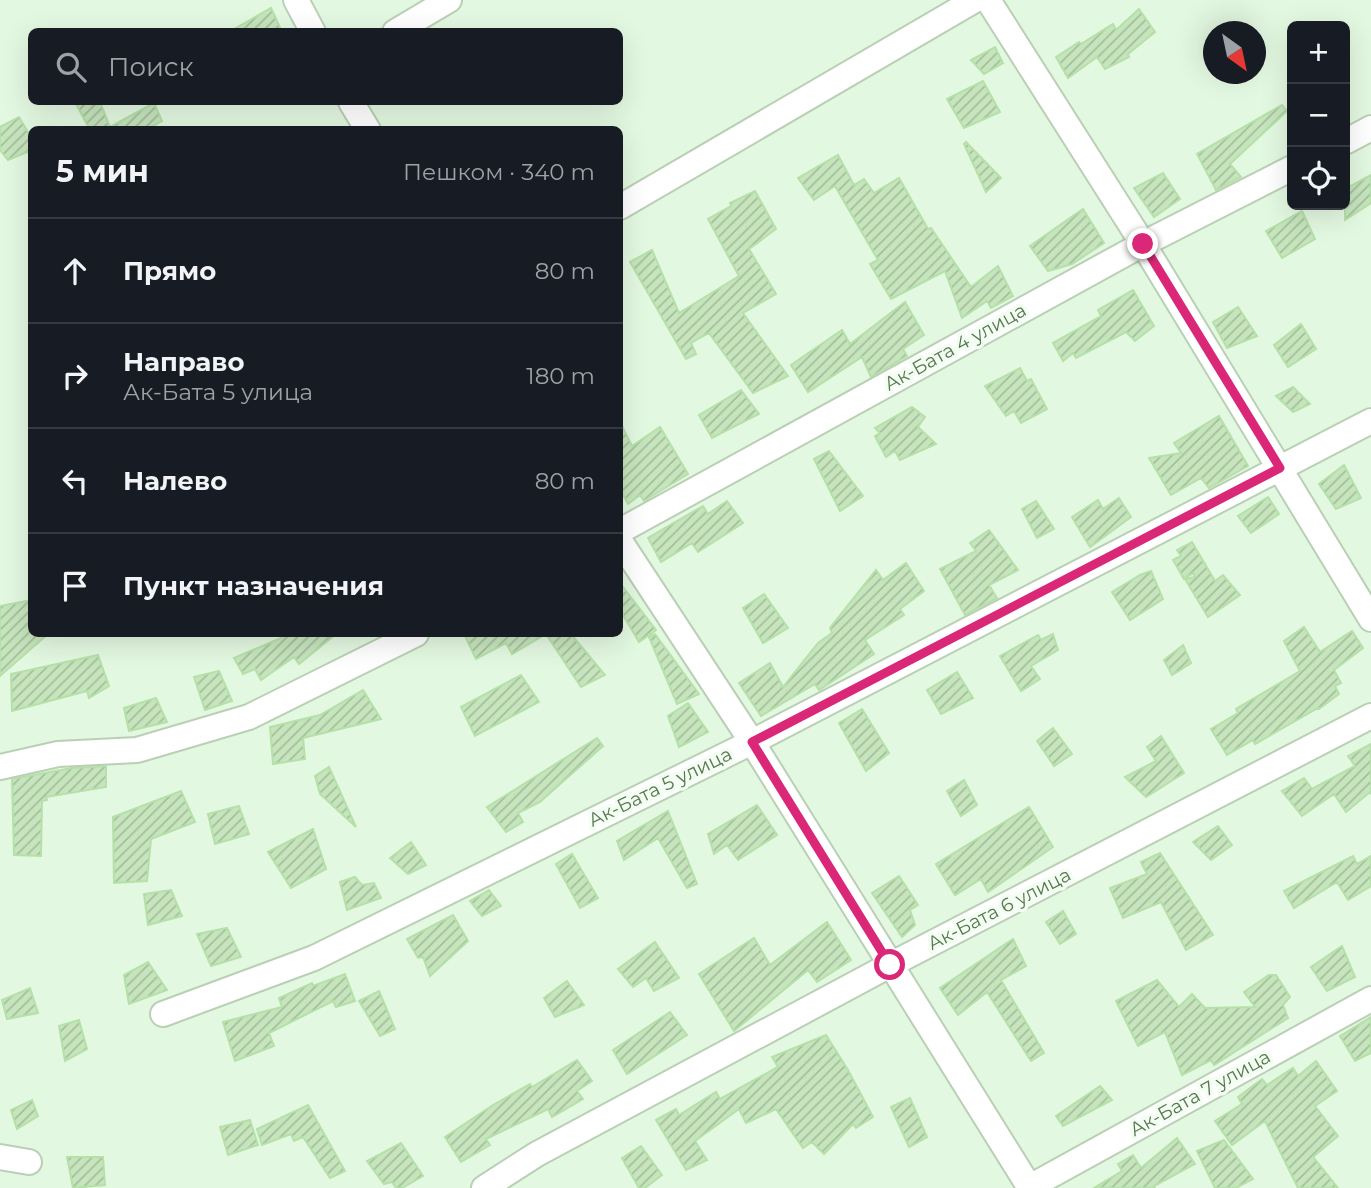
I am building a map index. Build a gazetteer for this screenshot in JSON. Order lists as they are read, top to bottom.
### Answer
{
  "streets": {
    "street": [
      "Ак-Бата 4 улица",
      "Ак-Бата 5 улица",
      "Ак-Бата 6 улица",
      "Ак-Бата 7 улица"
    ]
  },
  "north": "bottom right",
  "page": {
    "map_buttons": ["+", "−"],
    "search": "Поиск",
    "heading": ["5 мин", "Пешком · 340 m"],
    "list": [
      ["Прямо", "80 m"],
      ["Направо", "Ак-Бата 5 улица", "180 m"],
      ["Налево", "80 m"],
      "Пункт назначения"
    ]
  }
}
